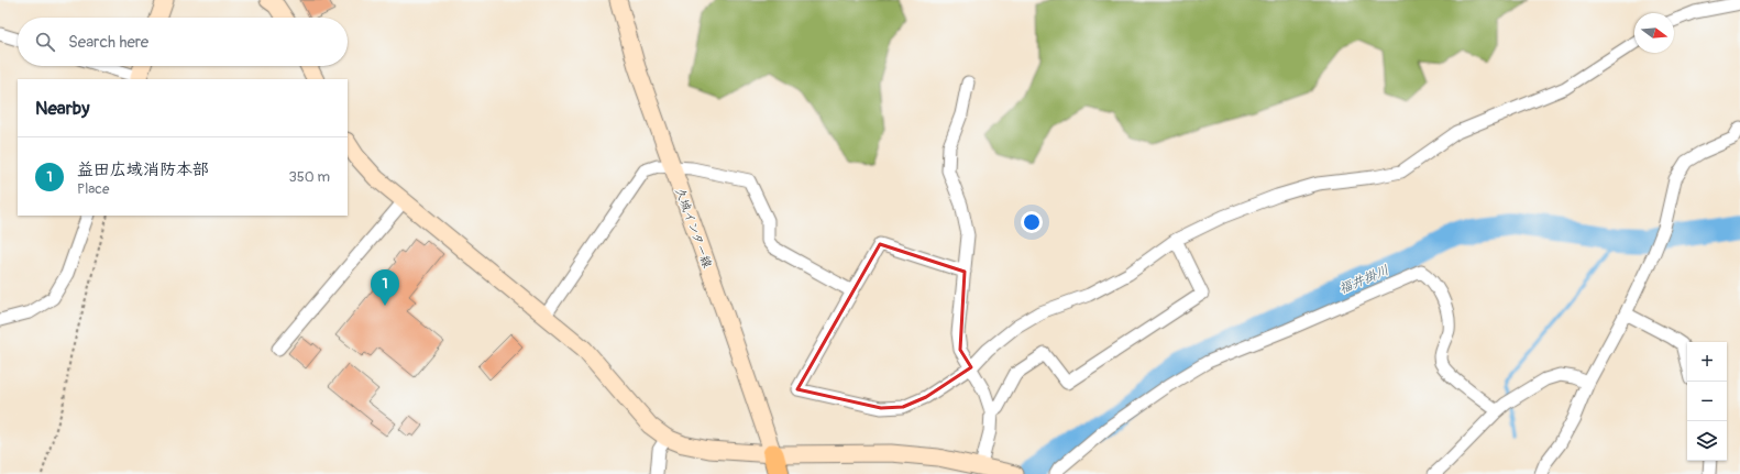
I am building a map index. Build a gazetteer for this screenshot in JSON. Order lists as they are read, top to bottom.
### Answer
{
  "streets": {
    "street": ["久城インター線"]
  },
  "water": ["福井掛川"],
  "north": "right",
  "page": {
    "search": "Search here",
    "heading": "Nearby",
    "list": [
      {
        "mark": "1",
        "name": "益田広域消防本部",
        "note": "Place",
        "value": "350 m"
      }
    ],
    "pins": "1",
    "map_buttons": ["+", "−"]
  }
}
